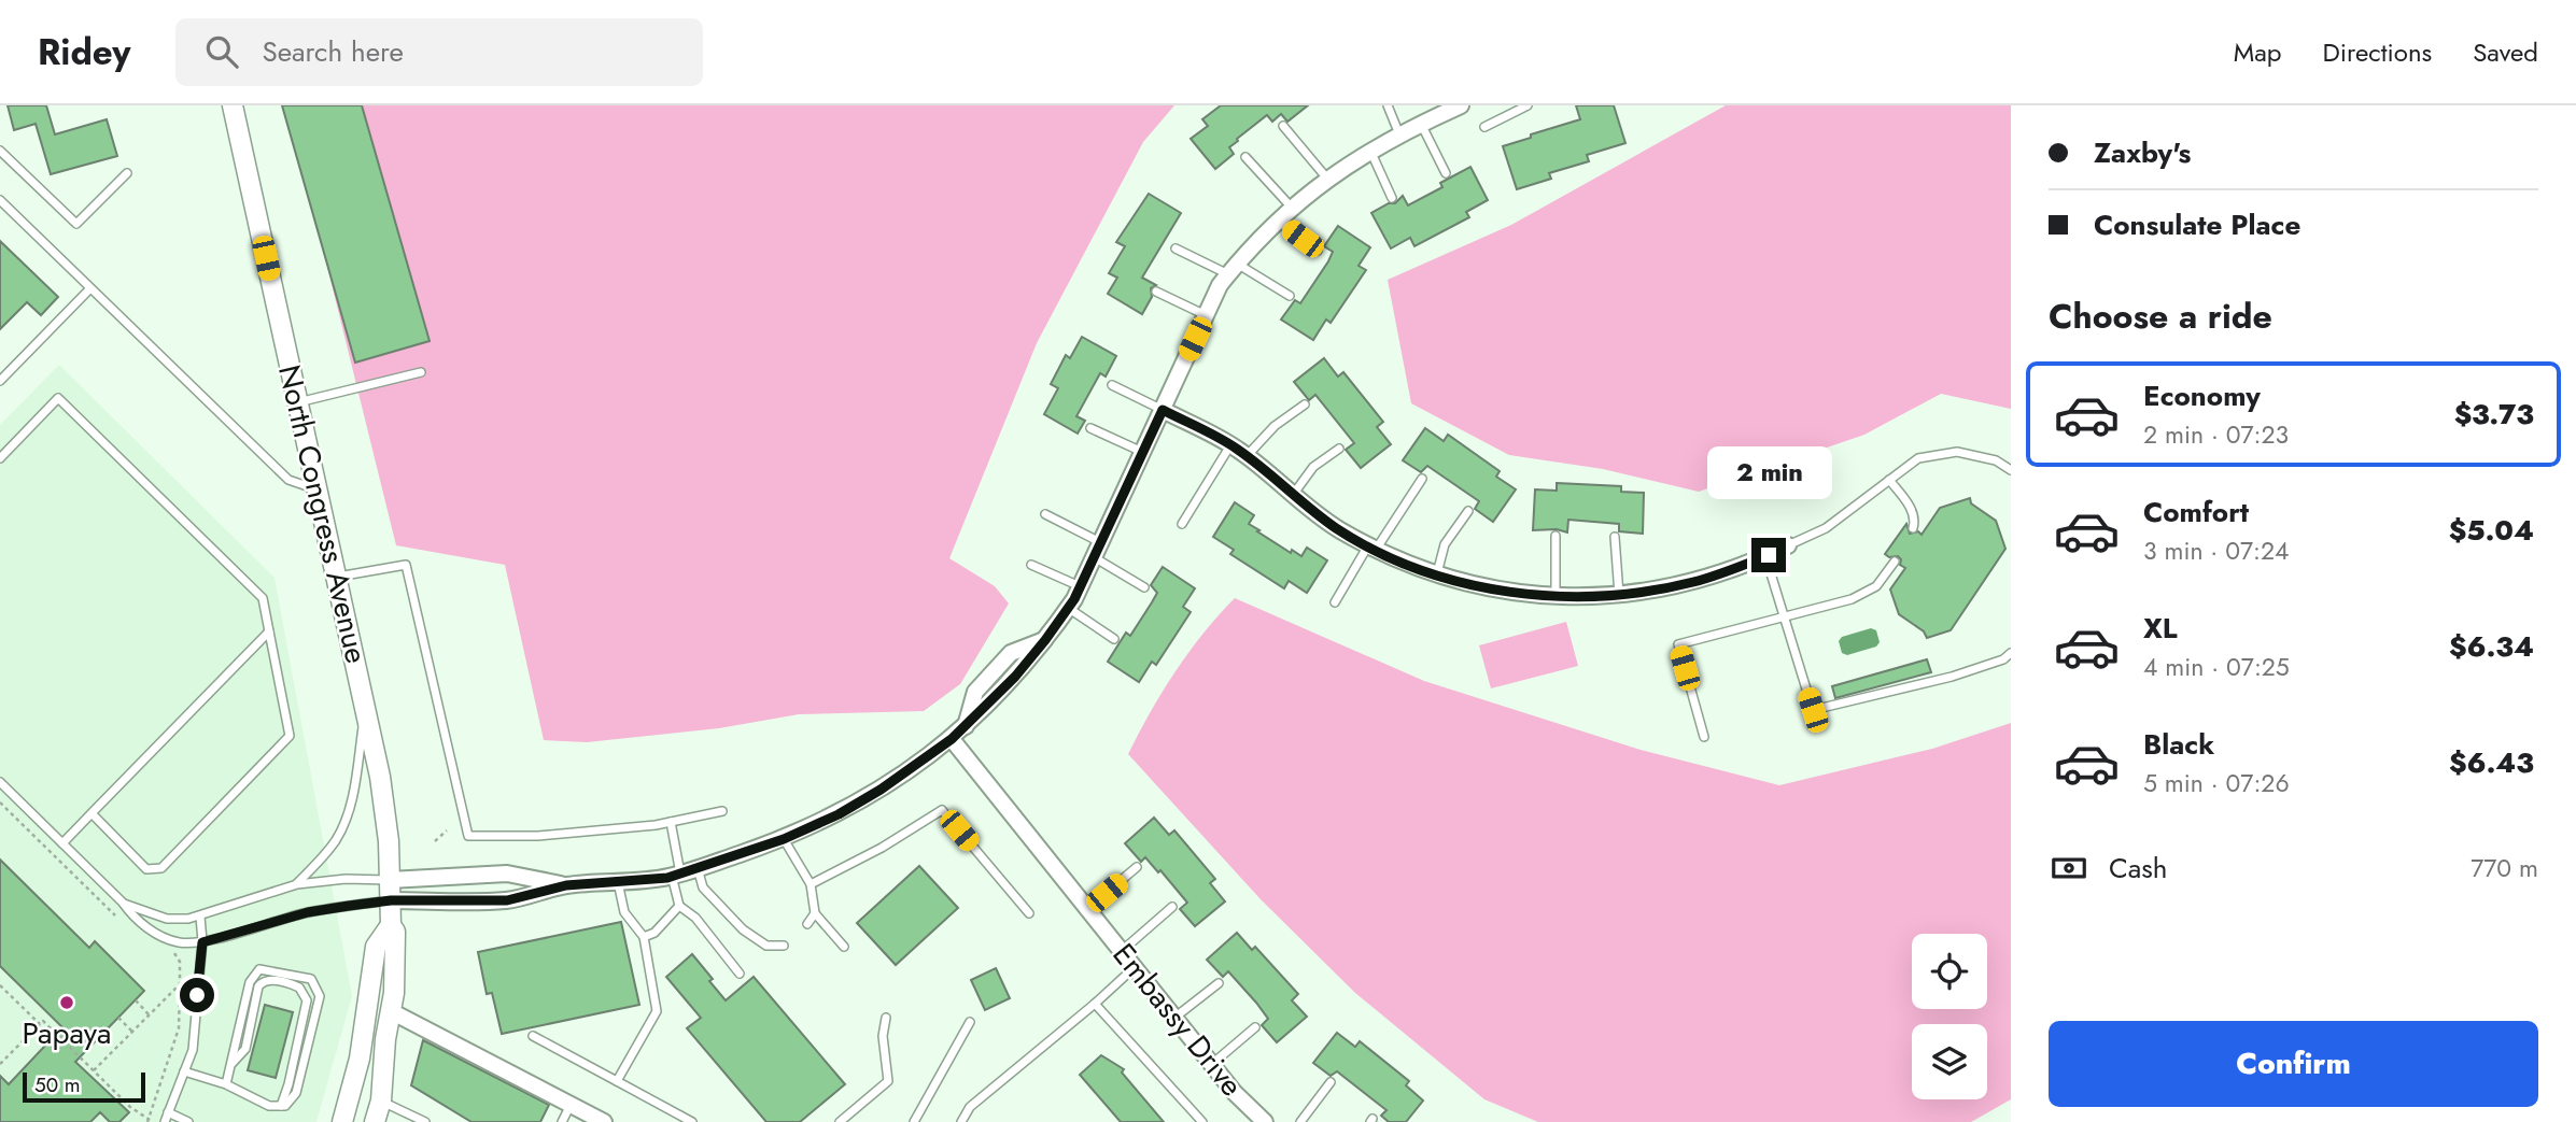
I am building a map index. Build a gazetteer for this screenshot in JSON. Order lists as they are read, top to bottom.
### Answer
{
  "streets": {
    "street": ["North Congress Avenue", "Embassy Drive"]
  },
  "places": ["Papaya"],
  "scale_bar": "50 m",
  "page": {
    "header": "Ridey",
    "search": "Search here",
    "nav": ["Map", "Directions", "Saved"],
    "banner": ["Zaxby's", "Consulate Place"],
    "heading": "Choose a ride",
    "list": [
      {
        "name": "Economy",
        "note": "2 min · 07:23",
        "value": "$3.73"
      },
      {
        "name": "Comfort",
        "note": "3 min · 07:24",
        "value": "$5.04"
      },
      {
        "name": "XL",
        "note": "4 min · 07:25",
        "value": "$6.34"
      },
      {
        "name": "Black",
        "note": "5 min · 07:26",
        "value": "$6.43"
      }
    ],
    "bubble": "2 min",
    "pay": ["Cash", "770 m"],
    "buttons": "Confirm",
    "scale": "50 m"
  }
}
